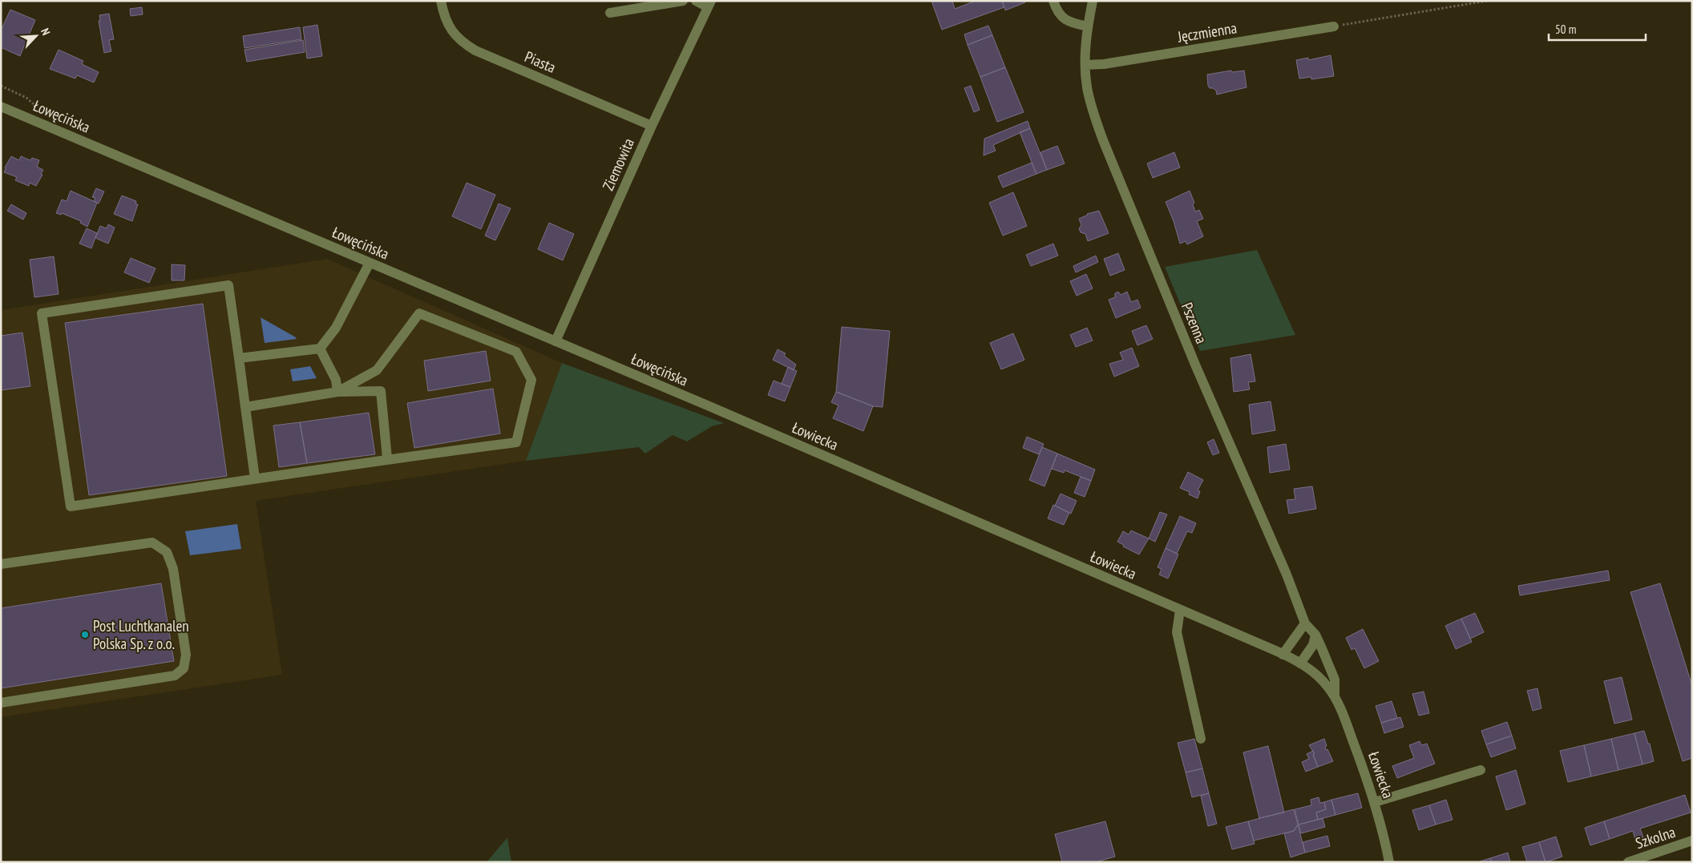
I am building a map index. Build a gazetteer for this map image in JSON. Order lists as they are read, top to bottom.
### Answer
{
  "streets": {
    "street": [
      "Jęczmienna",
      "Piasta",
      "Łowęcińska",
      "Ziemowita",
      "Pszenna",
      "Łowiecka",
      "Szkolna"
    ]
  },
  "crossings": [
    ["Jęczmienna", "Pszenna"],
    ["Piasta", "Ziemowita"],
    ["Łowęcińska", "Ziemowita"],
    ["Łowęcińska", "Łowiecka"],
    ["Pszenna", "Łowiecka"]
  ],
  "places": ["Post Luchtkanalen Polska Sp. z o.o."],
  "scale_bar": "50 m",
  "north": "top right"
}
